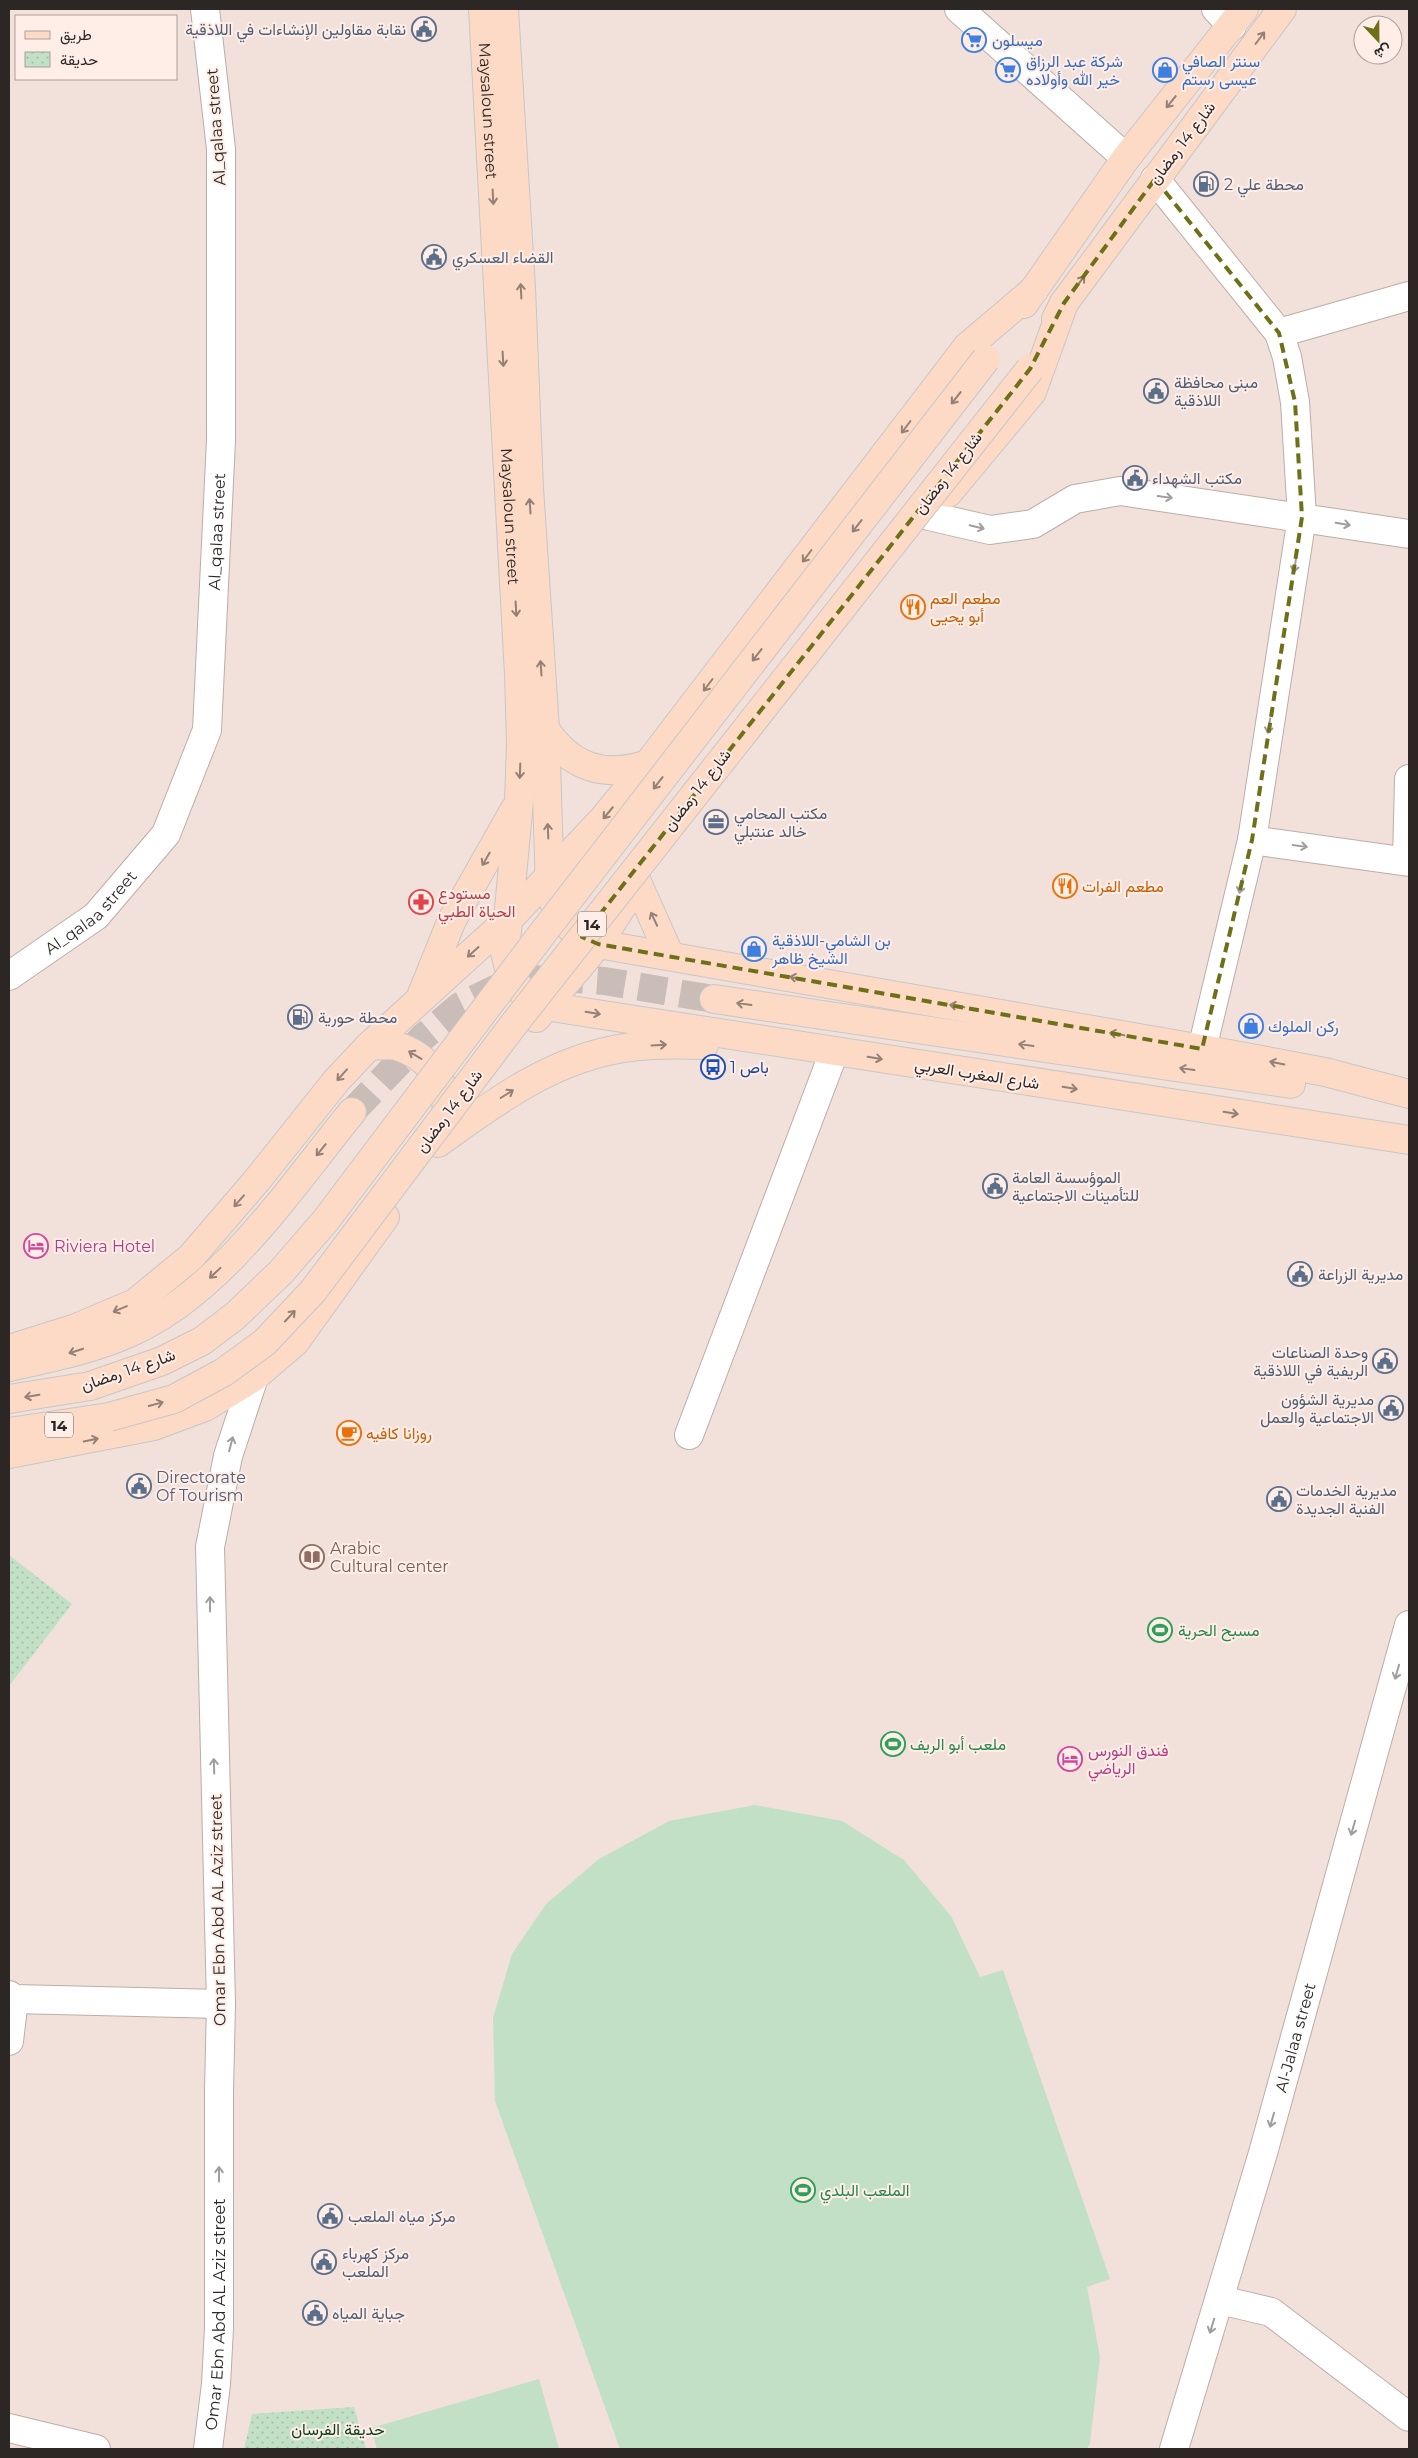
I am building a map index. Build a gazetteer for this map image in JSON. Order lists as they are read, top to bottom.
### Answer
{
  "streets": {
    "main road": [
      "Maysaloun street",
      "شارع 14 رمضان",
      "14",
      "شارع المغرب العربي"
    ],
    "street": ["Al_qalaa street", "Omar Ebn Abd AL Aziz street", "Al-Jalaa street"]
  },
  "crossings": [
    ["Maysaloun street", "شارع المغرب العربي"]
  ],
  "one_way": ["Omar Ebn Abd AL Aziz street", "Al-Jalaa street"],
  "parks": ["حديقة الفرسان"],
  "places": {
    "public building": [
      "نقابة مقاولين الإنشاءات في اللاذقية",
      "القضاء العسكري",
      "مبنى محافظة اللاذقية",
      "مكتب الشهداء",
      "الموؤسسة العامة للتأمينات الاجتماعية",
      "مديرية الزراعة",
      "وحدة الصناعات الريفية في اللاذقية",
      "مديرية الشؤون الاجتماعية والعمل",
      "Directorate Of Tourism",
      "مديرية الخدمات الفنية الجديدة",
      "مركز مياه الملعب",
      "مركز كهرباء الملعب",
      "جباية المياه"
    ],
    "supermarket": ["ميسلون", "شركة عبد الرزاق خير الله وأولاده"],
    "shop": ["سنتر الصافي عيسى رستم", "بن الشامي-اللاذقية الشيخ ظاهر", "ركن الملوك"],
    "fuel station": ["محطة علي 2", "محطة حورية"],
    "restaurant": ["مطعم العم أبو يحيى", "مطعم الفرات"],
    "office": ["مكتب المحامي خالد عنتبلي"],
    "pharmacy": ["مستودع الحياة الطبي"],
    "bus stop": ["باص 1"],
    "hotel": ["Riviera Hotel", "فندق النورس الرياضي"],
    "cafe": ["روزانا كافيه"],
    "library": ["Arabic Cultural center"],
    "sports": ["مسبح الحرية", "ملعب أبو الريف", "الملعب البلدي"]
  },
  "legend": ["طريق", "حديقة"],
  "north": "bottom"
}
